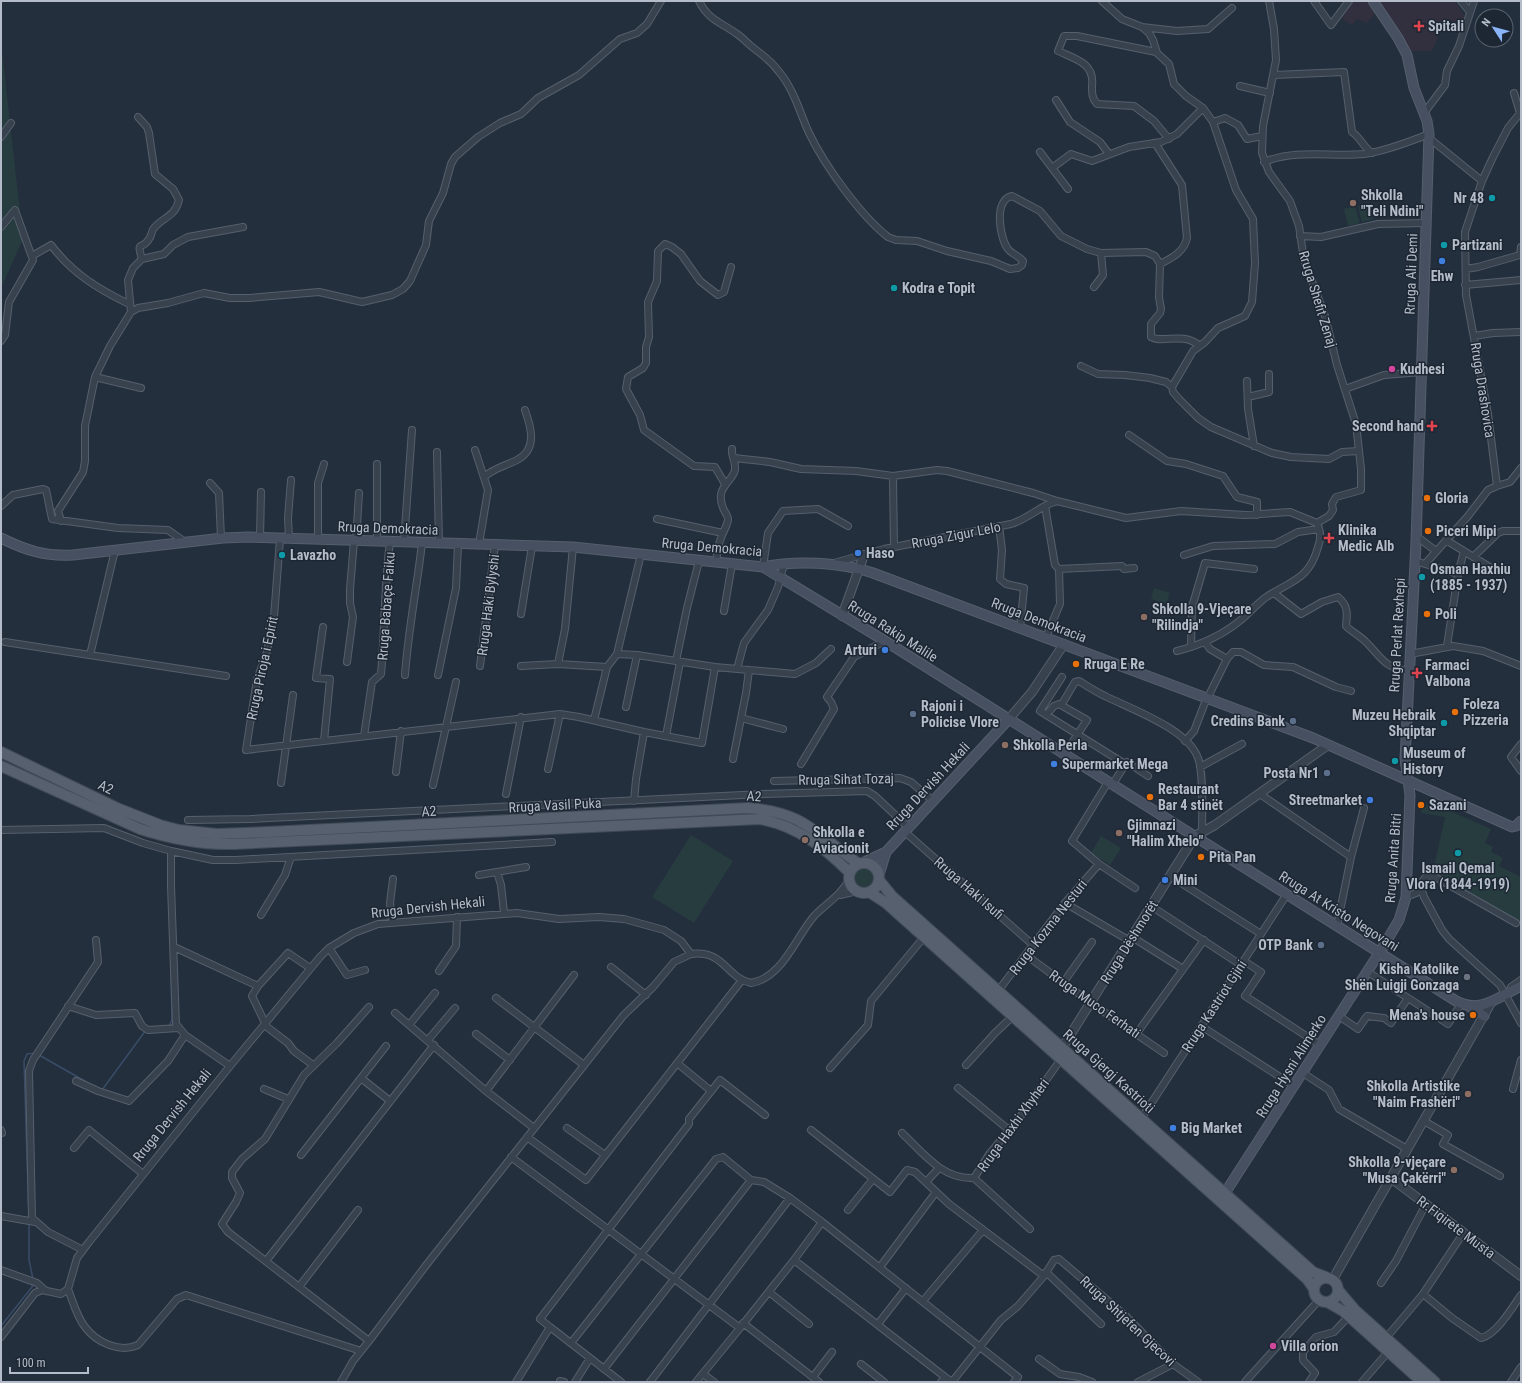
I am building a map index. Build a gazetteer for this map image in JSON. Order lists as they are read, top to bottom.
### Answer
{
  "streets": {
    "main road": [
      "Rruga Ali Demi",
      "Rruga Demokracia",
      "Rruga Rakip Malile",
      "Rruga Perlat Rexhepi",
      "Rruga Dervish Hekali",
      "A2",
      "Rruga Anita Bitri",
      "Rruga At Kristo Negovani",
      "Rruga Hysni Alimerko",
      "Rruga Gjergj Kastrioti"
    ],
    "street": [
      "Rruga Shefit Zenaj",
      "Rruga Drashovica",
      "Rruga Zigur Lelo",
      "Rruga Haki Bylyshi",
      "Rruga Babaçe Faiku",
      "Rruga Piroja i Epirit",
      "Rruga Sihat Tozaj",
      "Rruga Vasil Puka",
      "Rruga Haki Isufi",
      "Rruga Kozma Nesturi",
      "Rruga Dëshmorët",
      "Rruga Muco Ferhati",
      "Rruga Kastriot Gjini",
      "Rruga Haxhi Xhyheri",
      "Rr.Fiqirete Musta",
      "Rruga Shtjefen Gjecovi"
    ]
  },
  "crossings": [
    ["Rruga Ali Demi", "Rruga Perlat Rexhepi"],
    ["Rruga Demokracia", "Rruga Zigur Lelo"],
    ["Rruga Demokracia", "Rruga Haki Bylyshi"],
    ["Rruga Demokracia", "Rruga Babaçe Faiku"],
    ["Rruga Demokracia", "Rruga Rakip Malile"],
    ["Rruga Demokracia", "Rruga Perlat Rexhepi"],
    ["Rruga Demokracia", "Rruga Piroja i Epirit"],
    ["Rruga Demokracia", "Rruga Dervish Hekali"],
    ["Rruga Demokracia", "Rruga Anita Bitri"],
    ["Rruga Rakip Malile", "Rruga Dervish Hekali"],
    ["Rruga Rakip Malile", "Rruga At Kristo Negovani"],
    ["Rruga Perlat Rexhepi", "Rruga Anita Bitri"],
    ["Rruga Sihat Tozaj", "Rruga Dervish Hekali"],
    ["Rruga Dervish Hekali", "A2"],
    ["Rruga Dervish Hekali", "Rruga Vasil Puka"],
    ["Rruga Dervish Hekali", "Rruga Haki Isufi"],
    ["Rruga Dervish Hekali", "Rruga Gjergj Kastrioti"],
    ["A2", "Rruga Gjergj Kastrioti"],
    ["Rruga Vasil Puka", "Rruga Haki Isufi"],
    ["Rruga Anita Bitri", "Rruga At Kristo Negovani"],
    ["Rruga Anita Bitri", "Rruga Hysni Alimerko"],
    ["Rruga Haki Isufi", "Rruga Kozma Nesturi"],
    ["Rruga At Kristo Negovani", "Rruga Dëshmorët"],
    ["Rruga At Kristo Negovani", "Rruga Kastriot Gjini"],
    ["Rruga At Kristo Negovani", "Rruga Hysni Alimerko"],
    ["Rruga Kozma Nesturi", "Rruga Muco Ferhati"],
    ["Rruga Kozma Nesturi", "Rruga Gjergj Kastrioti"],
    ["Rruga Dëshmorët", "Rruga Muco Ferhati"],
    ["Rruga Dëshmorët", "Rruga Gjergj Kastrioti"],
    ["Rruga Kastriot Gjini", "Rruga Gjergj Kastrioti"],
    ["Rruga Hysni Alimerko", "Rruga Gjergj Kastrioti"],
    ["Rruga Gjergj Kastrioti", "Rruga Haxhi Xhyheri"]
  ],
  "places": {
    "health": [
      "Spitali",
      "Second hand",
      "Klinika Medic Alb",
      "Farmaci Valbona"
    ],
    "other": [
      "Nr 48",
      "Shkolla \"Teli Ndini\"",
      "Partizani",
      "Ehw",
      "Kodra e Topit",
      "Kudhesi",
      "Gloria",
      "Piceri Mipi",
      "Haso",
      "Lavazho",
      "Osman Haxhiu (1885 - 1937)",
      "Poli",
      "Shkolla 9-Vjeçare \"Rilindja\"",
      "Arturi",
      "Rruga E Re",
      "Foleza Pizzeria",
      "Rajoni i Policise Vlore",
      "Credins Bank",
      "Muzeu Hebraik Shqiptar",
      "Shkolla Perla",
      "Museum of History",
      "Supermarket Mega",
      "Posta Nr1",
      "Restaurant Bar 4 stinët",
      "Streetmarket",
      "Sazani",
      "Gjimnazi \"Halim Xhelo\"",
      "Shkolla e Aviacionit",
      "Ismail Qemal Vlora (1844-1919)",
      "Pita Pan",
      "Mini",
      "OTP Bank",
      "Kisha Katolike Shën Luigji Gonzaga",
      "Mena's house",
      "Shkolla Artistike \"Naim Frashëri\"",
      "Big Market",
      "Shkolla 9-vjeçare \"Musa Çakërri\"",
      "Villa orion"
    ]
  },
  "scale_bar": "100 m",
  "north": "top left"
}
